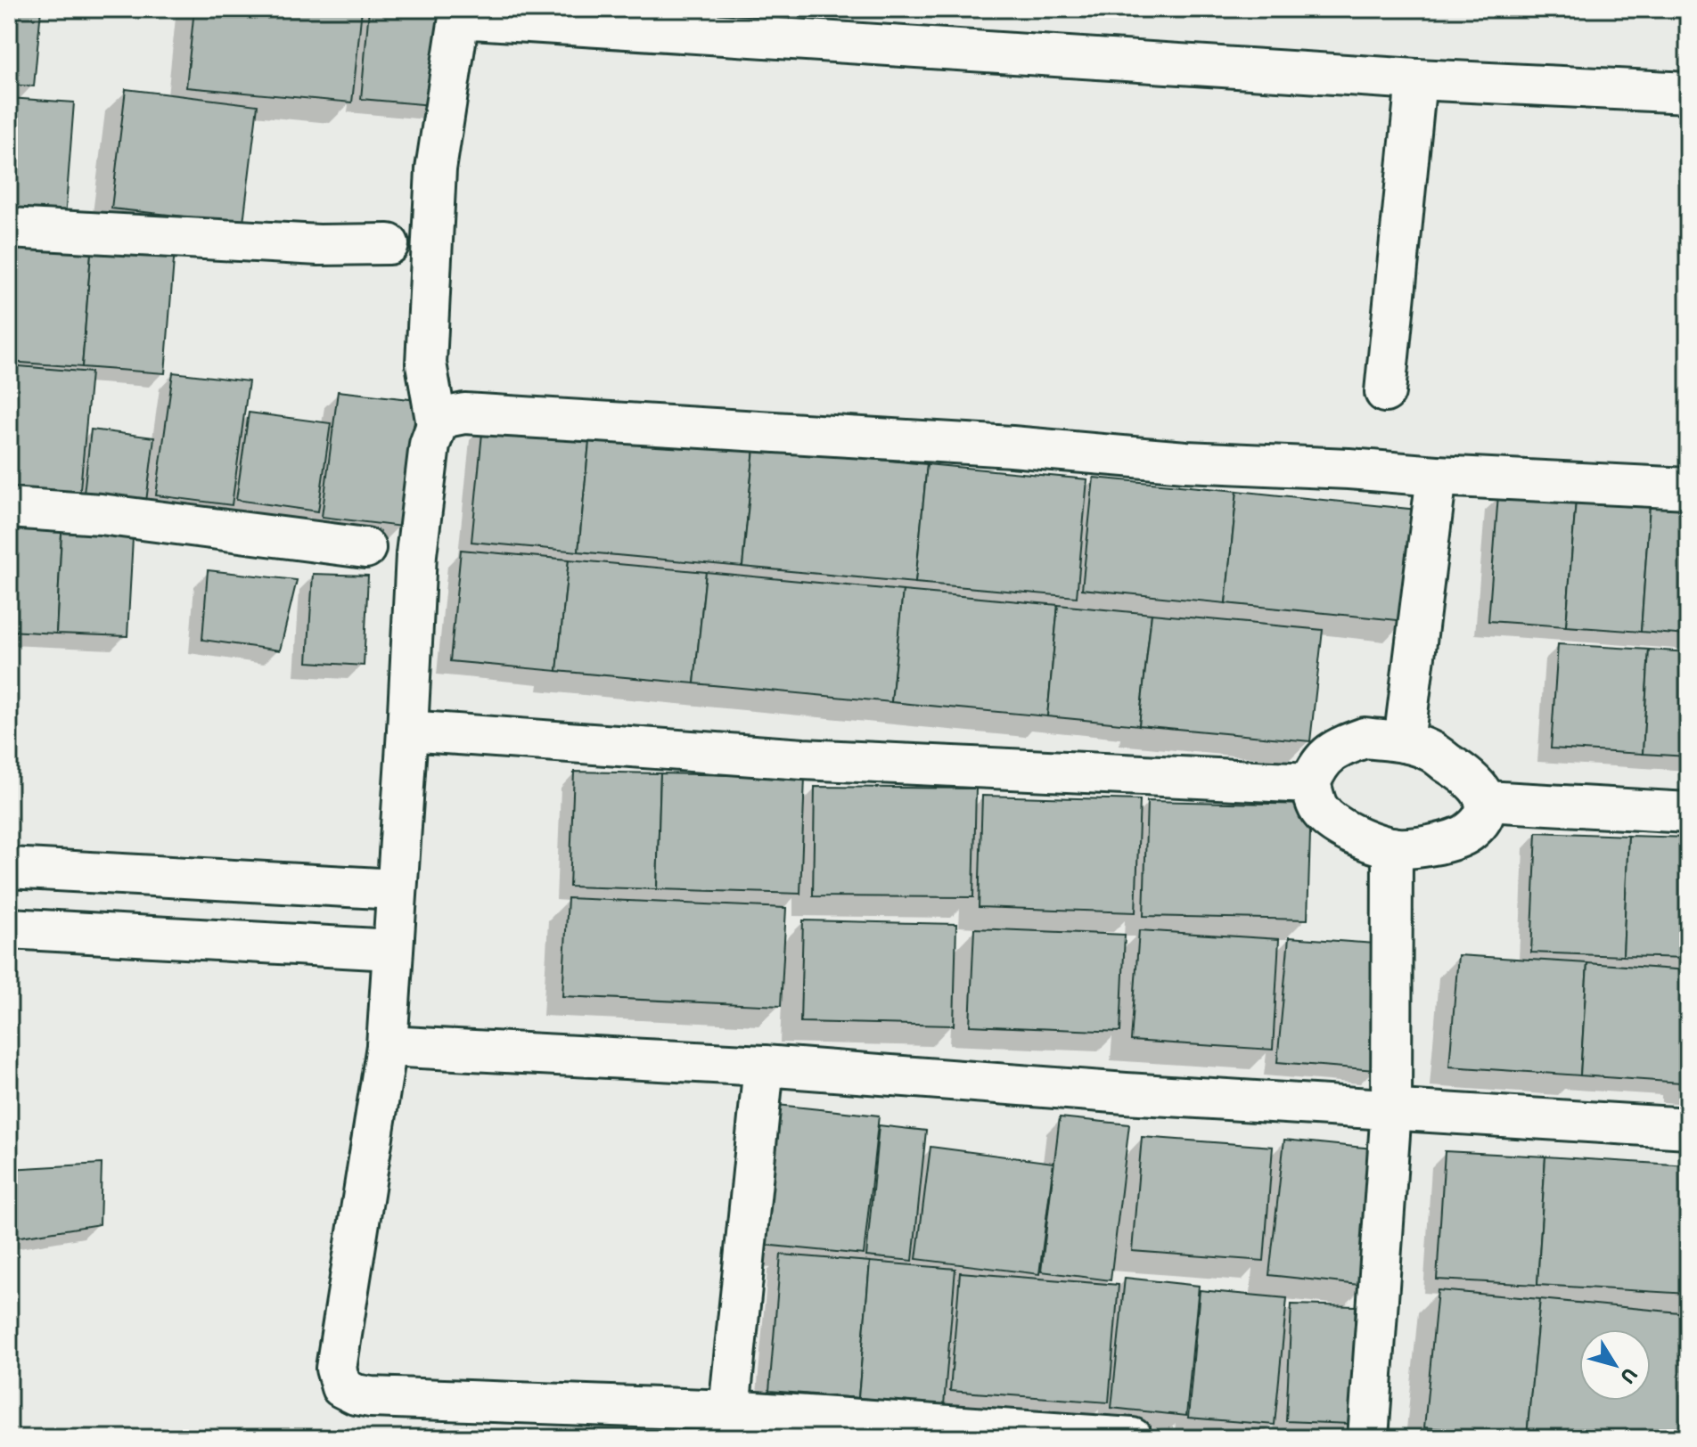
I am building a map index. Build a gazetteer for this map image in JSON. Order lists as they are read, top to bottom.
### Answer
{
  "north": "bottom right"
}
